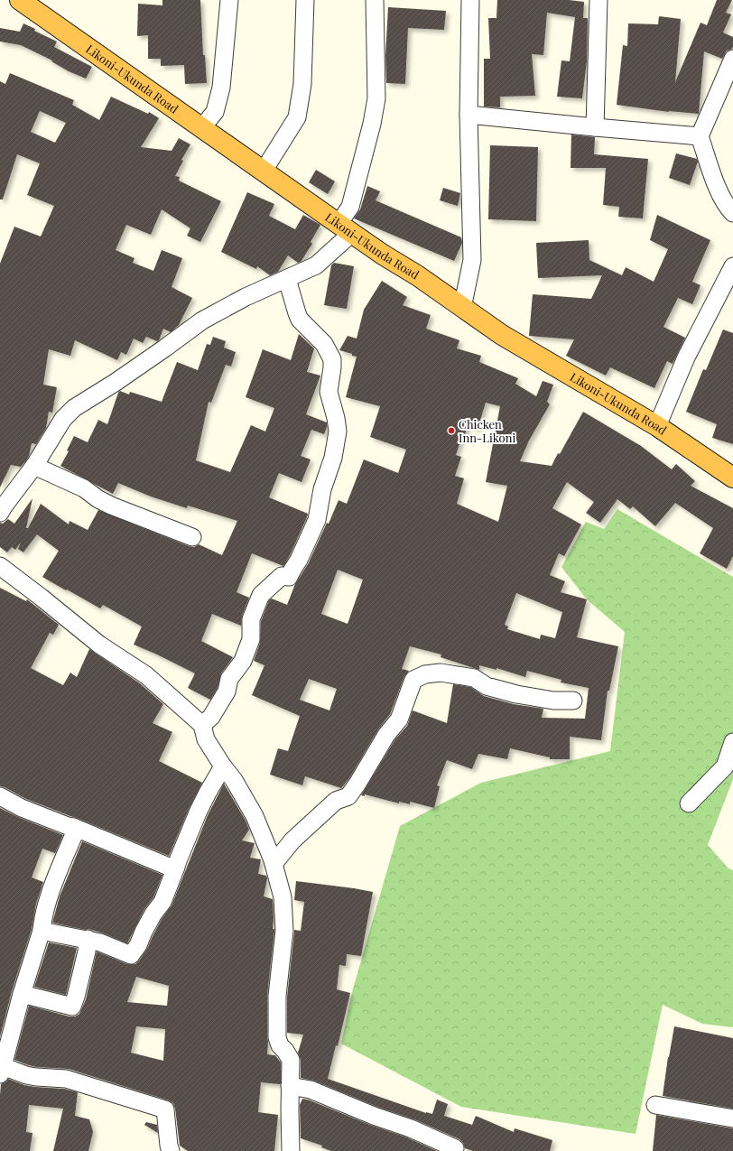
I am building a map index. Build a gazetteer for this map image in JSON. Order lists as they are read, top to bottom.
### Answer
{
  "streets": {
    "highway": ["Likoni-Ukunda Road"]
  },
  "places": ["Chicken Inn-Likoni"]
}
